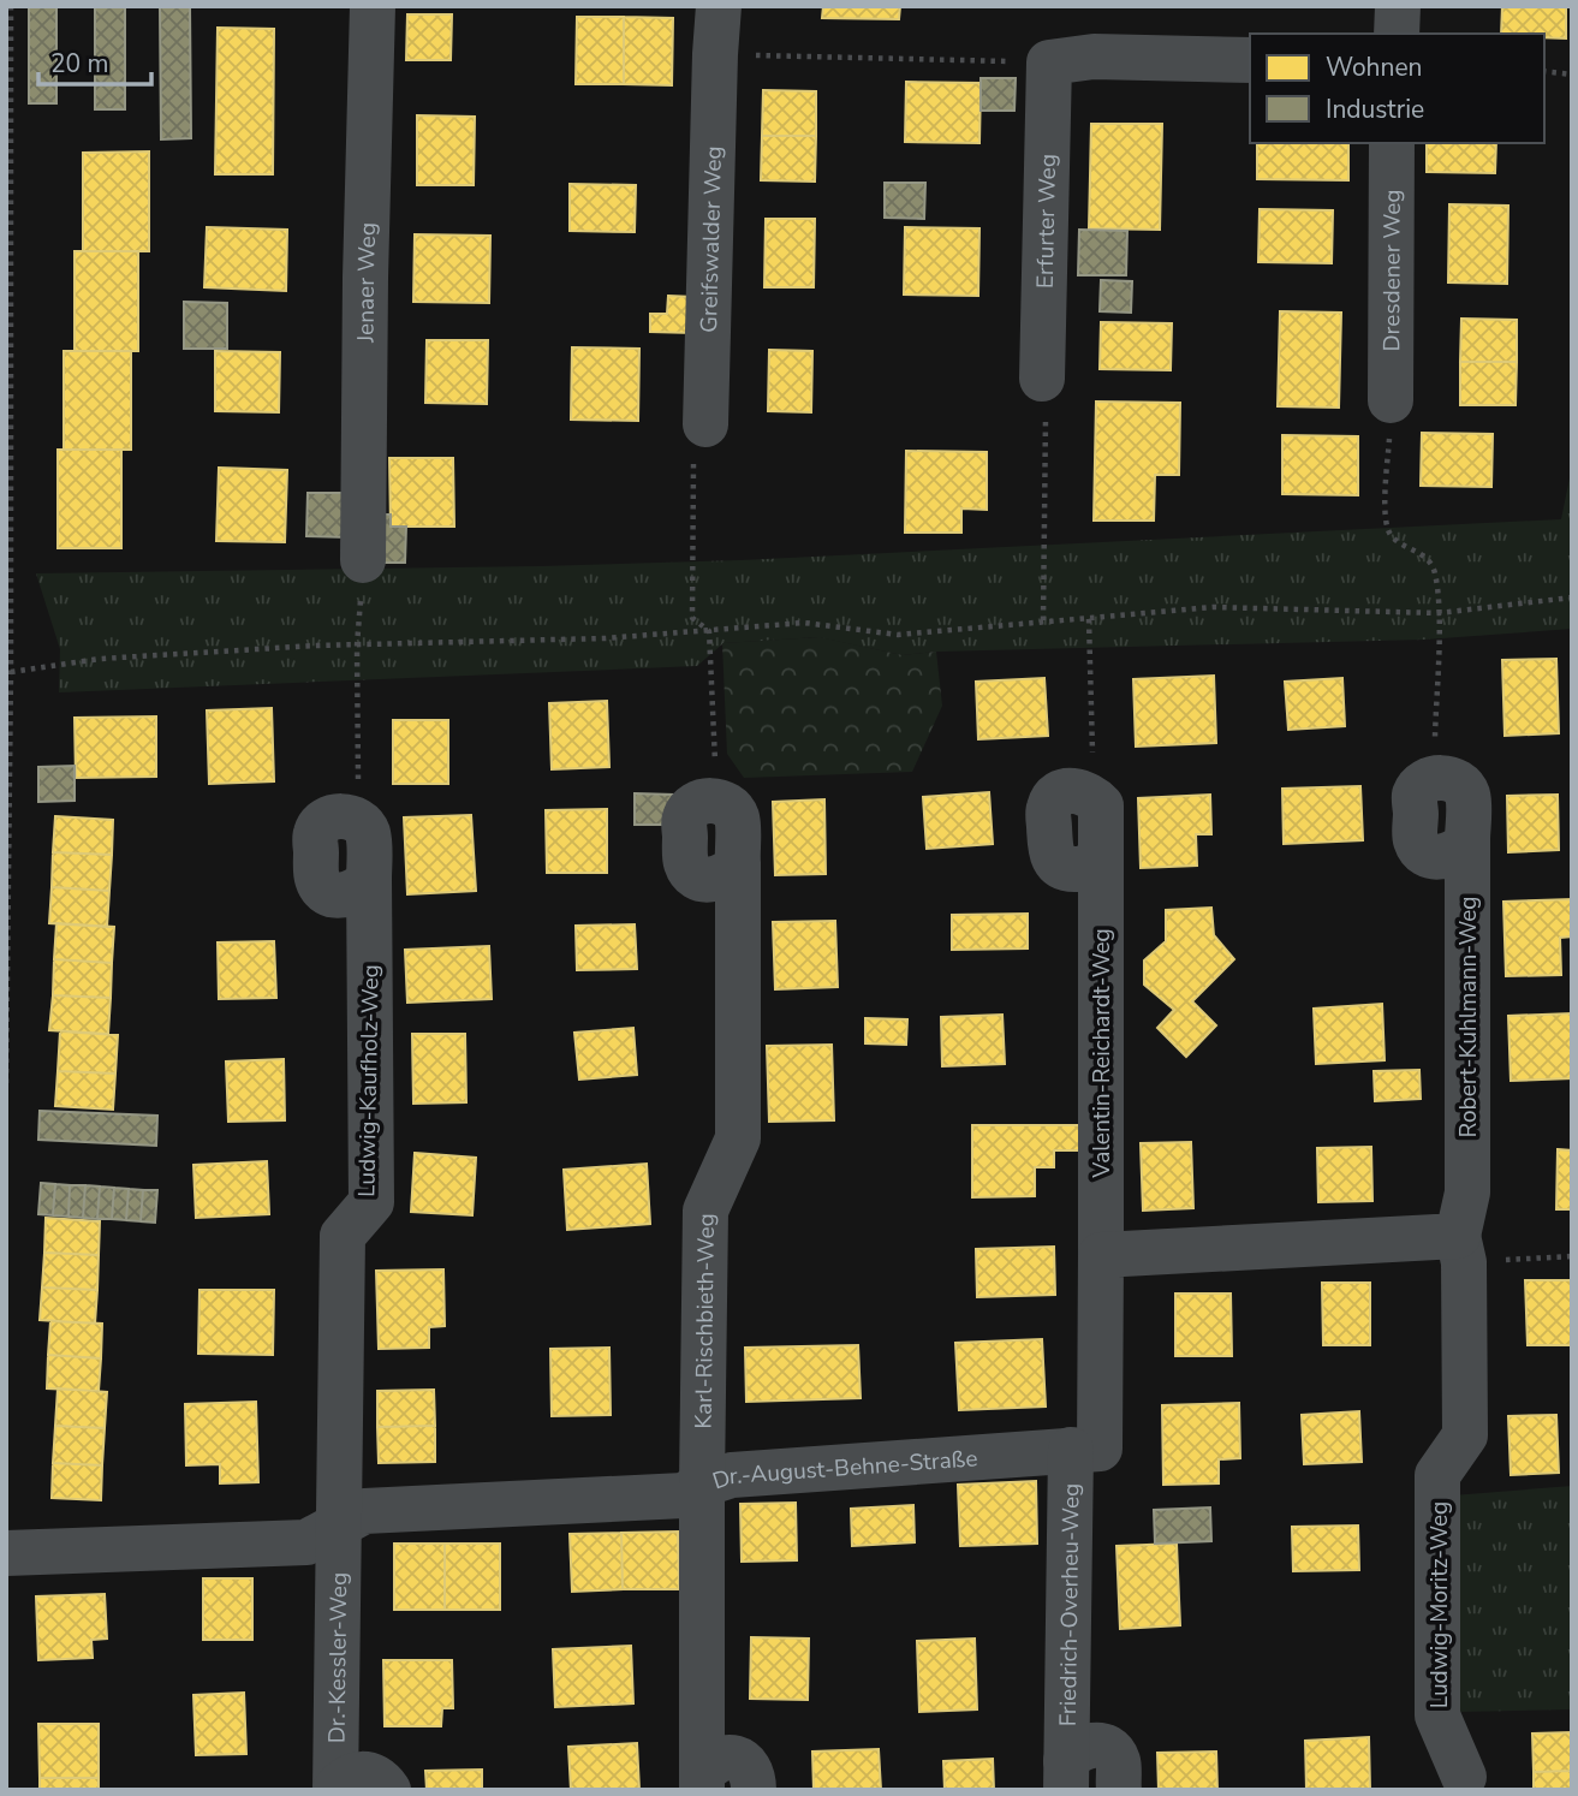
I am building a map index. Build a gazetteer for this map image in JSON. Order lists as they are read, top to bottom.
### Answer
{
  "streets": {
    "street": [
      "Erfurter Weg",
      "Greifswalder Weg",
      "Dresdener Weg",
      "Jenaer Weg",
      "Robert-Kuhlmann-Weg",
      "Valentin-Reichardt-Weg",
      "Ludwig-Kaufholz-Weg",
      "Karl-Rischbieth-Weg",
      "Dr.-August-Behne-Straße",
      "Ludwig-Moritz-Weg",
      "Friedrich-Overheu-Weg",
      "Dr.-Kessler-Weg"
    ]
  },
  "crossings": [
    ["Robert-Kuhlmann-Weg", "Ludwig-Moritz-Weg"],
    ["Valentin-Reichardt-Weg", "Dr.-August-Behne-Straße"],
    ["Ludwig-Kaufholz-Weg", "Dr.-August-Behne-Straße"],
    ["Ludwig-Kaufholz-Weg", "Dr.-Kessler-Weg"],
    ["Karl-Rischbieth-Weg", "Dr.-August-Behne-Straße"],
    ["Dr.-August-Behne-Straße", "Friedrich-Overheu-Weg"],
    ["Dr.-August-Behne-Straße", "Dr.-Kessler-Weg"]
  ],
  "legend": ["Wohnen", "Industrie"],
  "scale_bar": "20 m"
}
